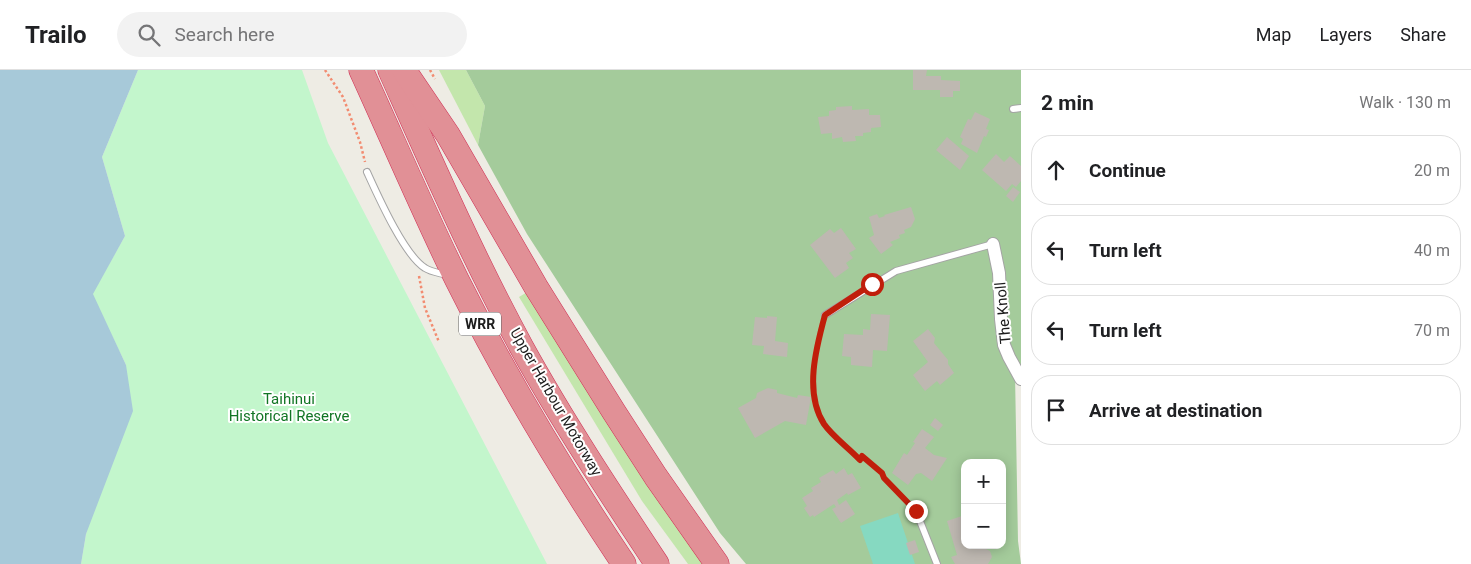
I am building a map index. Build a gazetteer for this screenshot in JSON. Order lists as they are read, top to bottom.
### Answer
{
  "streets": {
    "highway": ["WRR", "Upper Harbour Motorway"],
    "street": ["The Knoll"]
  },
  "parks": ["Taihinui Historical Reserve"],
  "page": {
    "header": "Trailo",
    "search": "Search here",
    "nav": ["Map", "Layers", "Share"],
    "heading": ["2 min", "Walk · 130 m"],
    "list": [
      ["Continue", "20 m"],
      ["Turn left", "40 m"],
      ["Turn left", "70 m"],
      "Arrive at destination"
    ],
    "map_buttons": ["+", "−"]
  }
}
